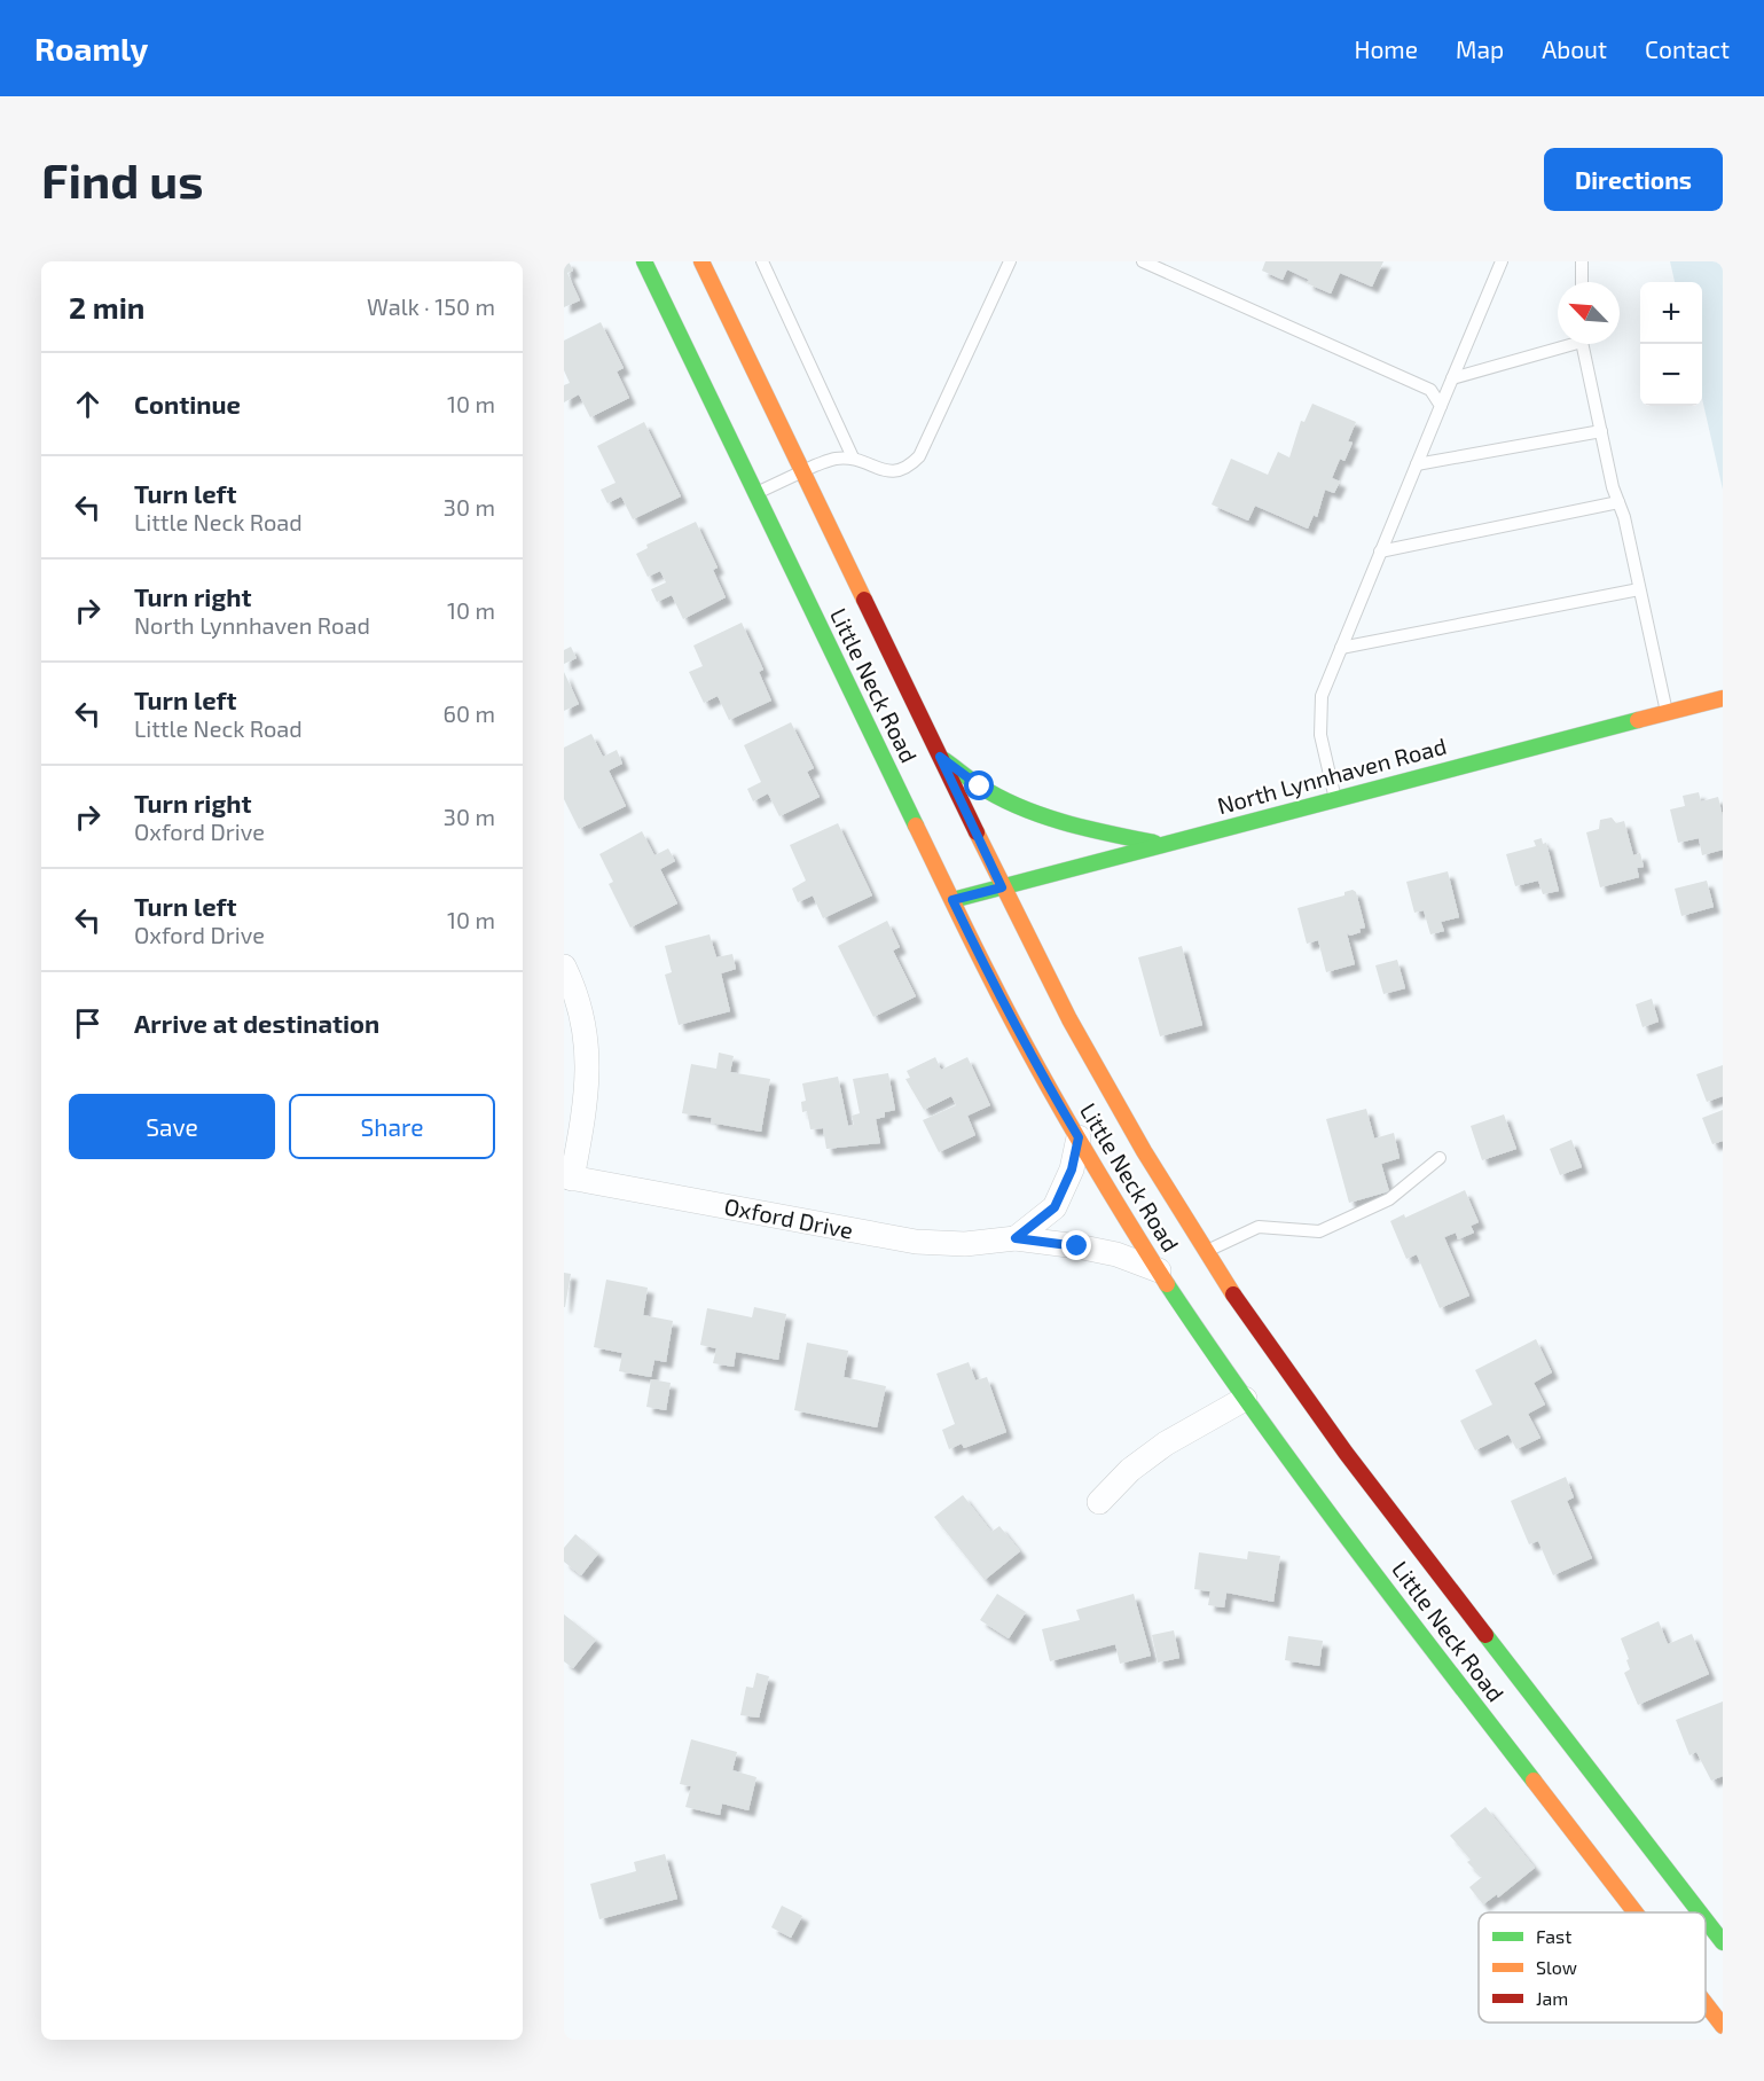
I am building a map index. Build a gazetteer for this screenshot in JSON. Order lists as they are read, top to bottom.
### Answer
{
  "streets": {
    "street": ["Little Neck Road", "North Lynnhaven Road", "Oxford Drive"]
  },
  "crossings": [
    ["Little Neck Road", "North Lynnhaven Road"],
    ["Little Neck Road", "Oxford Drive"]
  ],
  "legend": ["Fast", "Slow", "Jam"],
  "north": "top left",
  "page": {
    "header": "Roamly",
    "nav": [
      "Home",
      "Map",
      "About",
      "Contact"
    ],
    "buttons": [
      "Directions",
      ["Save", "Share"]
    ],
    "title": "Find us",
    "heading": ["2 min", "Walk · 150 m"],
    "map_buttons": ["+", "−"],
    "list": [
      ["Continue", "10 m"],
      ["Turn left", "Little Neck Road", "30 m"],
      ["Turn right", "North Lynnhaven Road", "10 m"],
      ["Turn left", "Little Neck Road", "60 m"],
      ["Turn right", "Oxford Drive", "30 m"],
      ["Turn left", "Oxford Drive", "10 m"],
      "Arrive at destination"
    ]
  }
}
